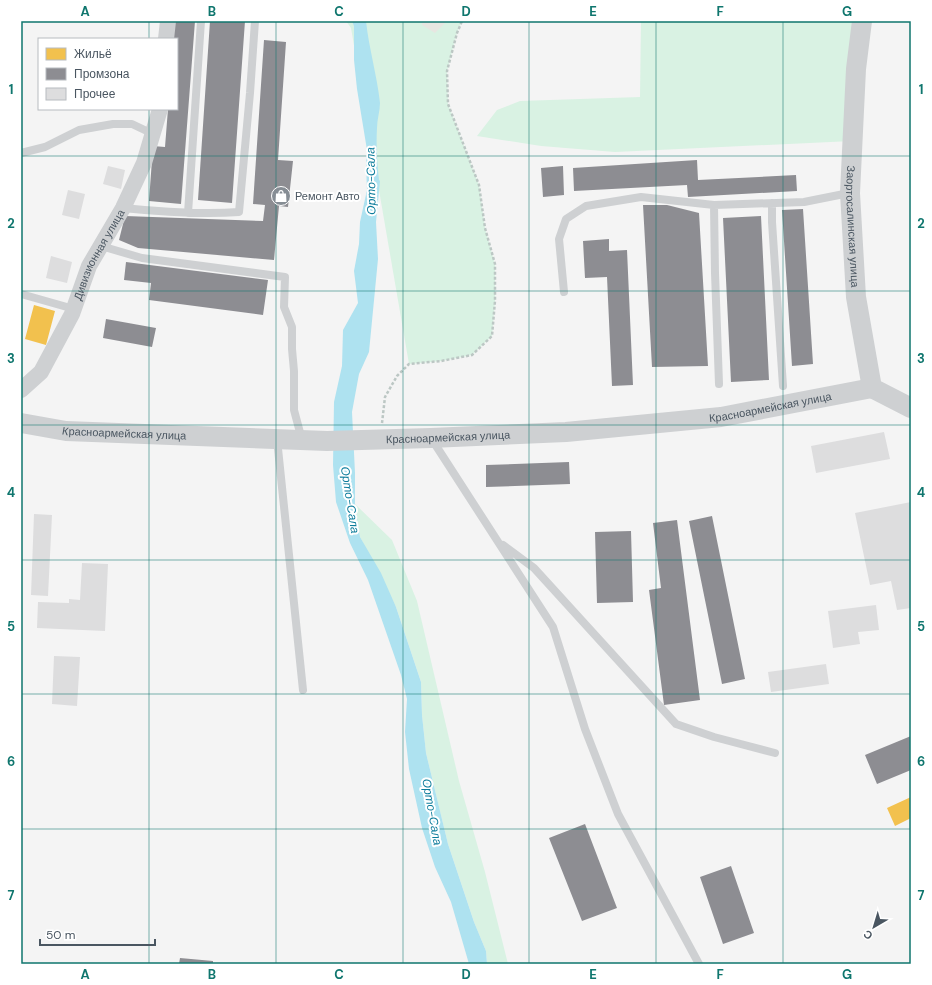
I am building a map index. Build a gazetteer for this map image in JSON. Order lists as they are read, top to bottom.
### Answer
{
  "streets": {
    "street": ["Заортосалинская улица", "Дивизионная улица", "Красноармейская улица"]
  },
  "crossings": [
    ["Заортосалинская улица", "Красноармейская улица"]
  ],
  "water": ["Орто-Сала"],
  "places": {
    "shop": ["Ремонт Авто"]
  },
  "legend": ["Жильё", "Промзона", "Прочее"],
  "scale_bar": "50 m",
  "north": "bottom left",
  "grid": {
    "columns": [
      "A",
      "B",
      "C",
      "D",
      "E",
      "F",
      "G"
    ],
    "rows": [
      "1",
      "2",
      "3",
      "4",
      "5",
      "6",
      "7"
    ]
  }
}
